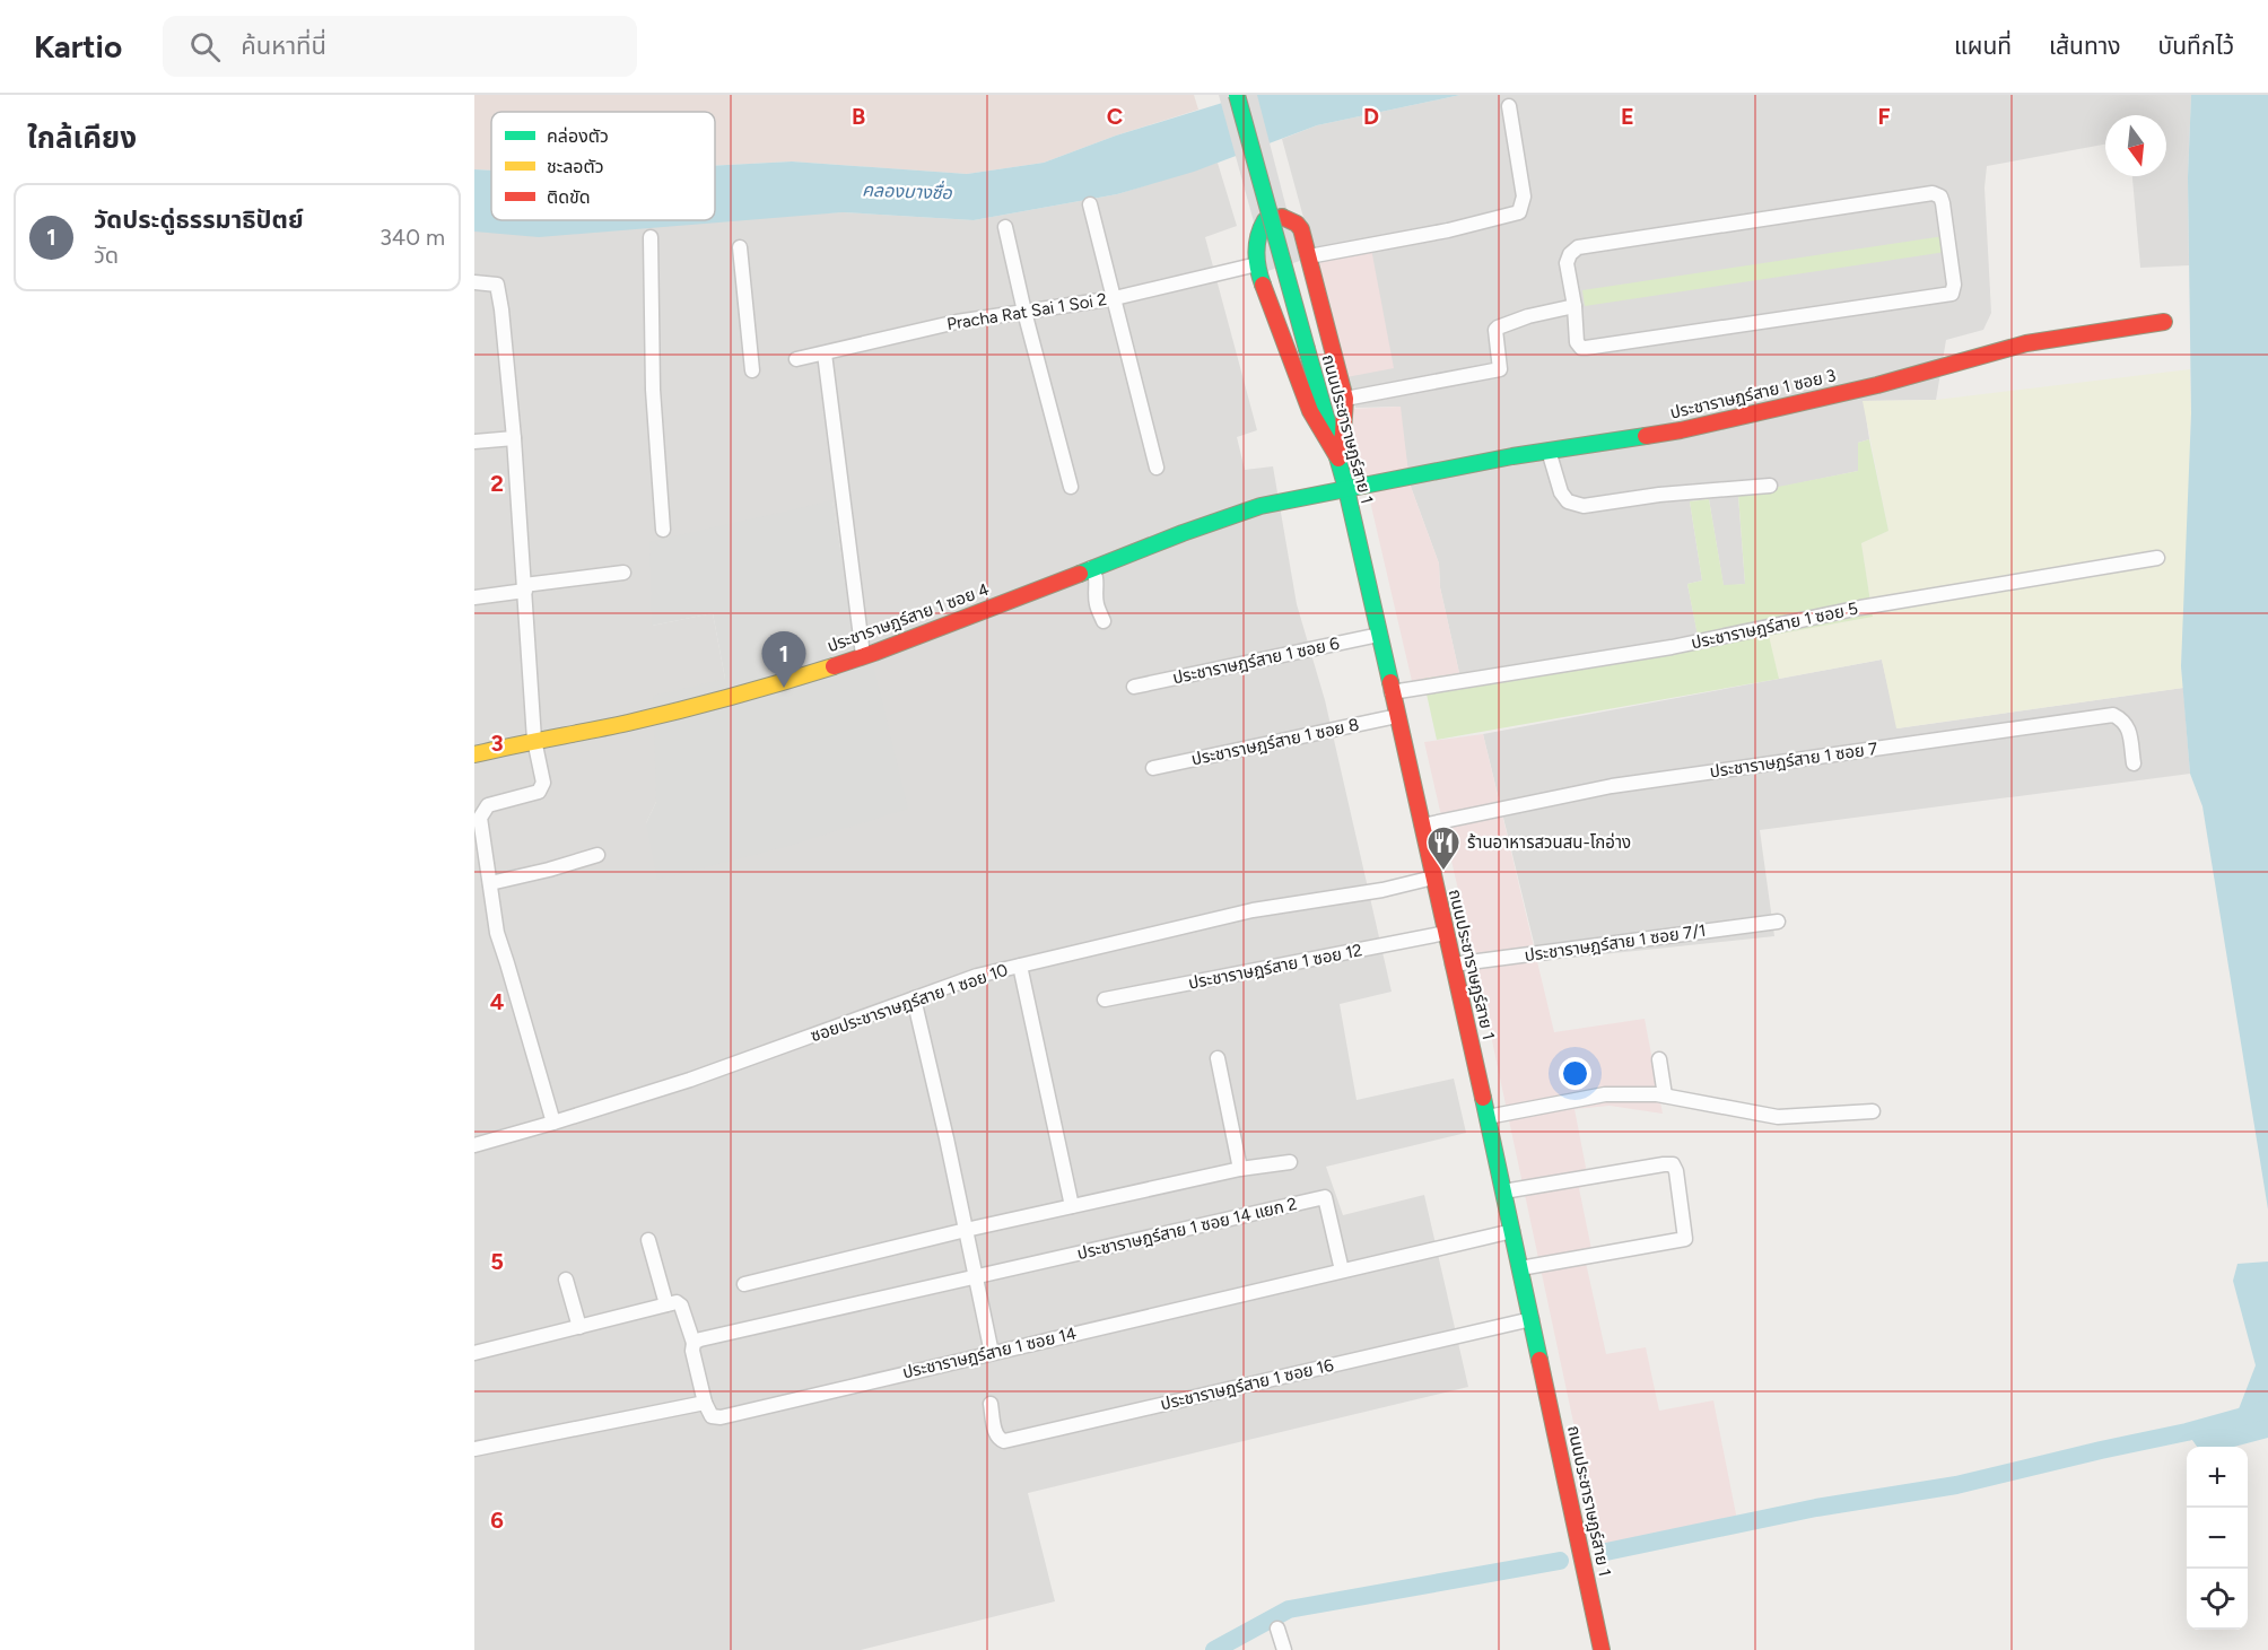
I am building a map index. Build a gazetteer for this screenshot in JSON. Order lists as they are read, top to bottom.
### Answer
{
  "streets": {
    "main road": ["ประชาราษฎร์สาย 1 ซอย 3", "ถนนประชาราษฎร์สาย 1", "ประชาราษฎร์สาย 1 ซอย 4"],
    "street": [
      "Pracha Rat Sai 1 Soi 2",
      "ประชาราษฎร์สาย 1 ซอย 5",
      "ประชาราษฎร์สาย 1 ซอย 6",
      "ประชาราษฎร์สาย 1 ซอย 8",
      "ประชาราษฎร์สาย 1 ซอย 7",
      "ประชาราษฎร์สาย 1 ซอย 7/1",
      "ประชาราษฎร์สาย 1 ซอย 12",
      "ซอยประชาราษฎร์สาย 1 ซอย 10",
      "ประชาราษฎร์สาย 1 ซอย 14 แยก 2",
      "ประชาราษฎร์สาย 1 ซอย 14",
      "ประชาราษฎร์สาย 1 ซอย 16"
    ]
  },
  "crossings": [
    ["ประชาราษฎร์สาย 1 ซอย 3", "ถนนประชาราษฎร์สาย 1"],
    ["ประชาราษฎร์สาย 1 ซอย 3", "ประชาราษฎร์สาย 1 ซอย 4"],
    ["ถนนประชาราษฎร์สาย 1", "ประชาราษฎร์สาย 1 ซอย 4"],
    ["ถนนประชาราษฎร์สาย 1", "ประชาราษฎร์สาย 1 ซอย 5"],
    ["ถนนประชาราษฎร์สาย 1", "ประชาราษฎร์สาย 1 ซอย 6"],
    ["ถนนประชาราษฎร์สาย 1", "ประชาราษฎร์สาย 1 ซอย 8"],
    ["ถนนประชาราษฎร์สาย 1", "ประชาราษฎร์สาย 1 ซอย 7"],
    ["ถนนประชาราษฎร์สาย 1", "ประชาราษฎร์สาย 1 ซอย 7/1"],
    ["ถนนประชาราษฎร์สาย 1", "ประชาราษฎร์สาย 1 ซอย 12"],
    ["ถนนประชาราษฎร์สาย 1", "ซอยประชาราษฎร์สาย 1 ซอย 10"],
    ["ถนนประชาราษฎร์สาย 1", "ประชาราษฎร์สาย 1 ซอย 14"],
    ["ถนนประชาราษฎร์สาย 1", "ประชาราษฎร์สาย 1 ซอย 16"],
    ["ประชาราษฎร์สาย 1 ซอย 14 แยก 2", "ประชาราษฎร์สาย 1 ซอย 14"]
  ],
  "water": ["คลองบางซื่อ"],
  "places": {
    "restaurant": ["ร้านอาหารสวนสน-โกอ่าง"]
  },
  "legend": ["คล่องตัว", "ชะลอตัว", "ติดขัด"],
  "north": "bottom",
  "page": {
    "header": "Kartio",
    "search": "ค้นหาที่นี่",
    "nav": ["แผนที่", "เส้นทาง", "บันทึกไว้"],
    "heading": "ใกล้เคียง",
    "list": [
      {
        "mark": "1",
        "name": "วัดประดู่ธรรมาธิปัตย์",
        "note": "วัด",
        "value": "340 m"
      }
    ],
    "pins": "1",
    "map_buttons": ["+", "−"]
  },
  "grid": {
    "columns": [
      "B",
      "C",
      "D",
      "E",
      "F"
    ],
    "rows": [
      "2",
      "3",
      "4",
      "5",
      "6"
    ]
  }
}
